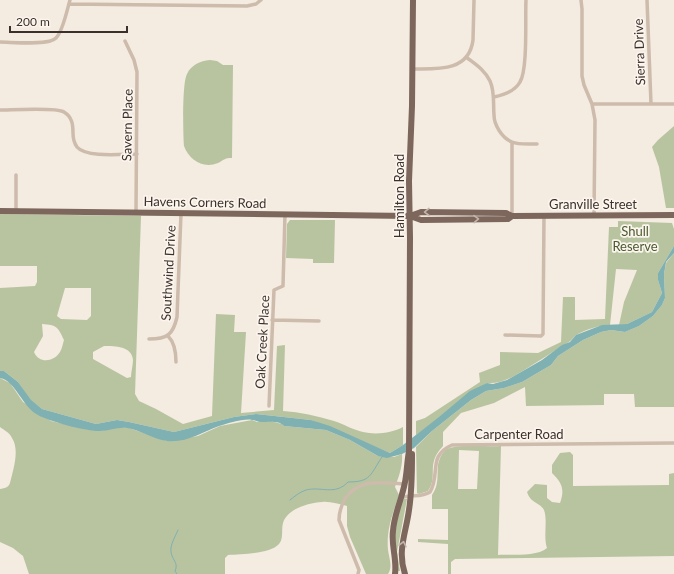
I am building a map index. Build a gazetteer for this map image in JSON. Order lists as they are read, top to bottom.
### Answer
{
  "streets": {
    "main road": ["Hamilton Road", "Havens Corners Road", "Granville Street"],
    "street": [
      "Sierra Drive",
      "Savern Place",
      "Southwind Drive",
      "Oak Creek Place",
      "Carpenter Road"
    ]
  },
  "crossings": [
    ["Savern Place", "Havens Corners Road"],
    ["Hamilton Road", "Havens Corners Road"],
    ["Hamilton Road", "Granville Street"],
    ["Hamilton Road", "Carpenter Road"],
    ["Havens Corners Road", "Granville Street"],
    ["Havens Corners Road", "Southwind Drive"],
    ["Havens Corners Road", "Oak Creek Place"]
  ],
  "parks": ["Shull Reserve"],
  "scale_bar": "200 m"
}
